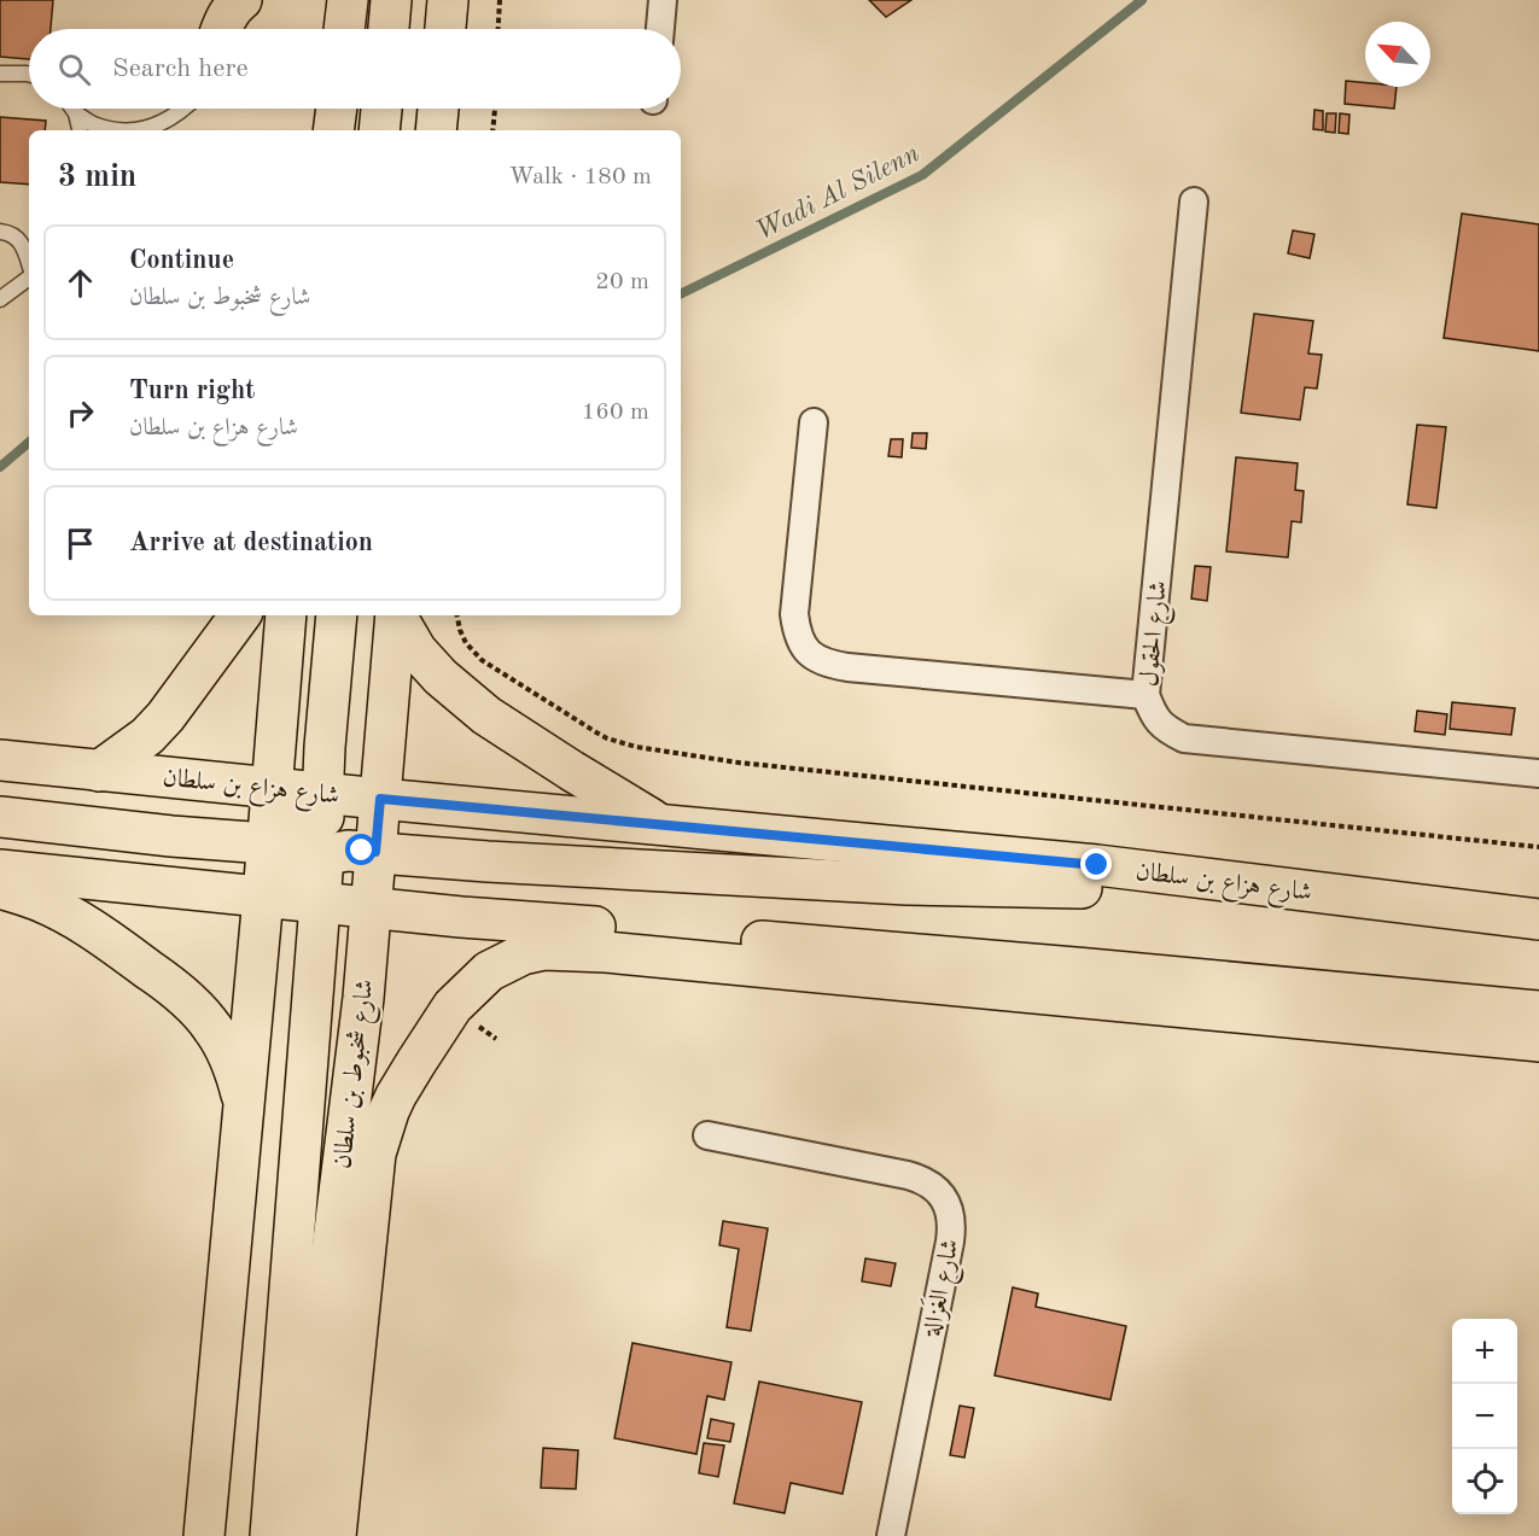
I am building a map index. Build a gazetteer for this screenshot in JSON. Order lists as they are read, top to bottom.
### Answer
{
  "streets": {
    "main road": ["شارع هزاع بن سلطان", "شارع شخبوط بن سلطان"],
    "street": ["شارع الحقول", "شارع الغَزالة"]
  },
  "crossings": [
    ["شارع هزاع بن سلطان", "شارع شخبوط بن سلطان"]
  ],
  "water": ["Wadi Al Silenn"],
  "north": "top left",
  "page": {
    "search": "Search here",
    "heading": ["3 min", "Walk · 180 m"],
    "list": [
      ["Continue", "شارع شخبوط بن سلطان", "20 m"],
      ["Turn right", "شارع هزاع بن سلطان", "160 m"],
      "Arrive at destination"
    ],
    "map_buttons": ["+", "−"]
  }
}
